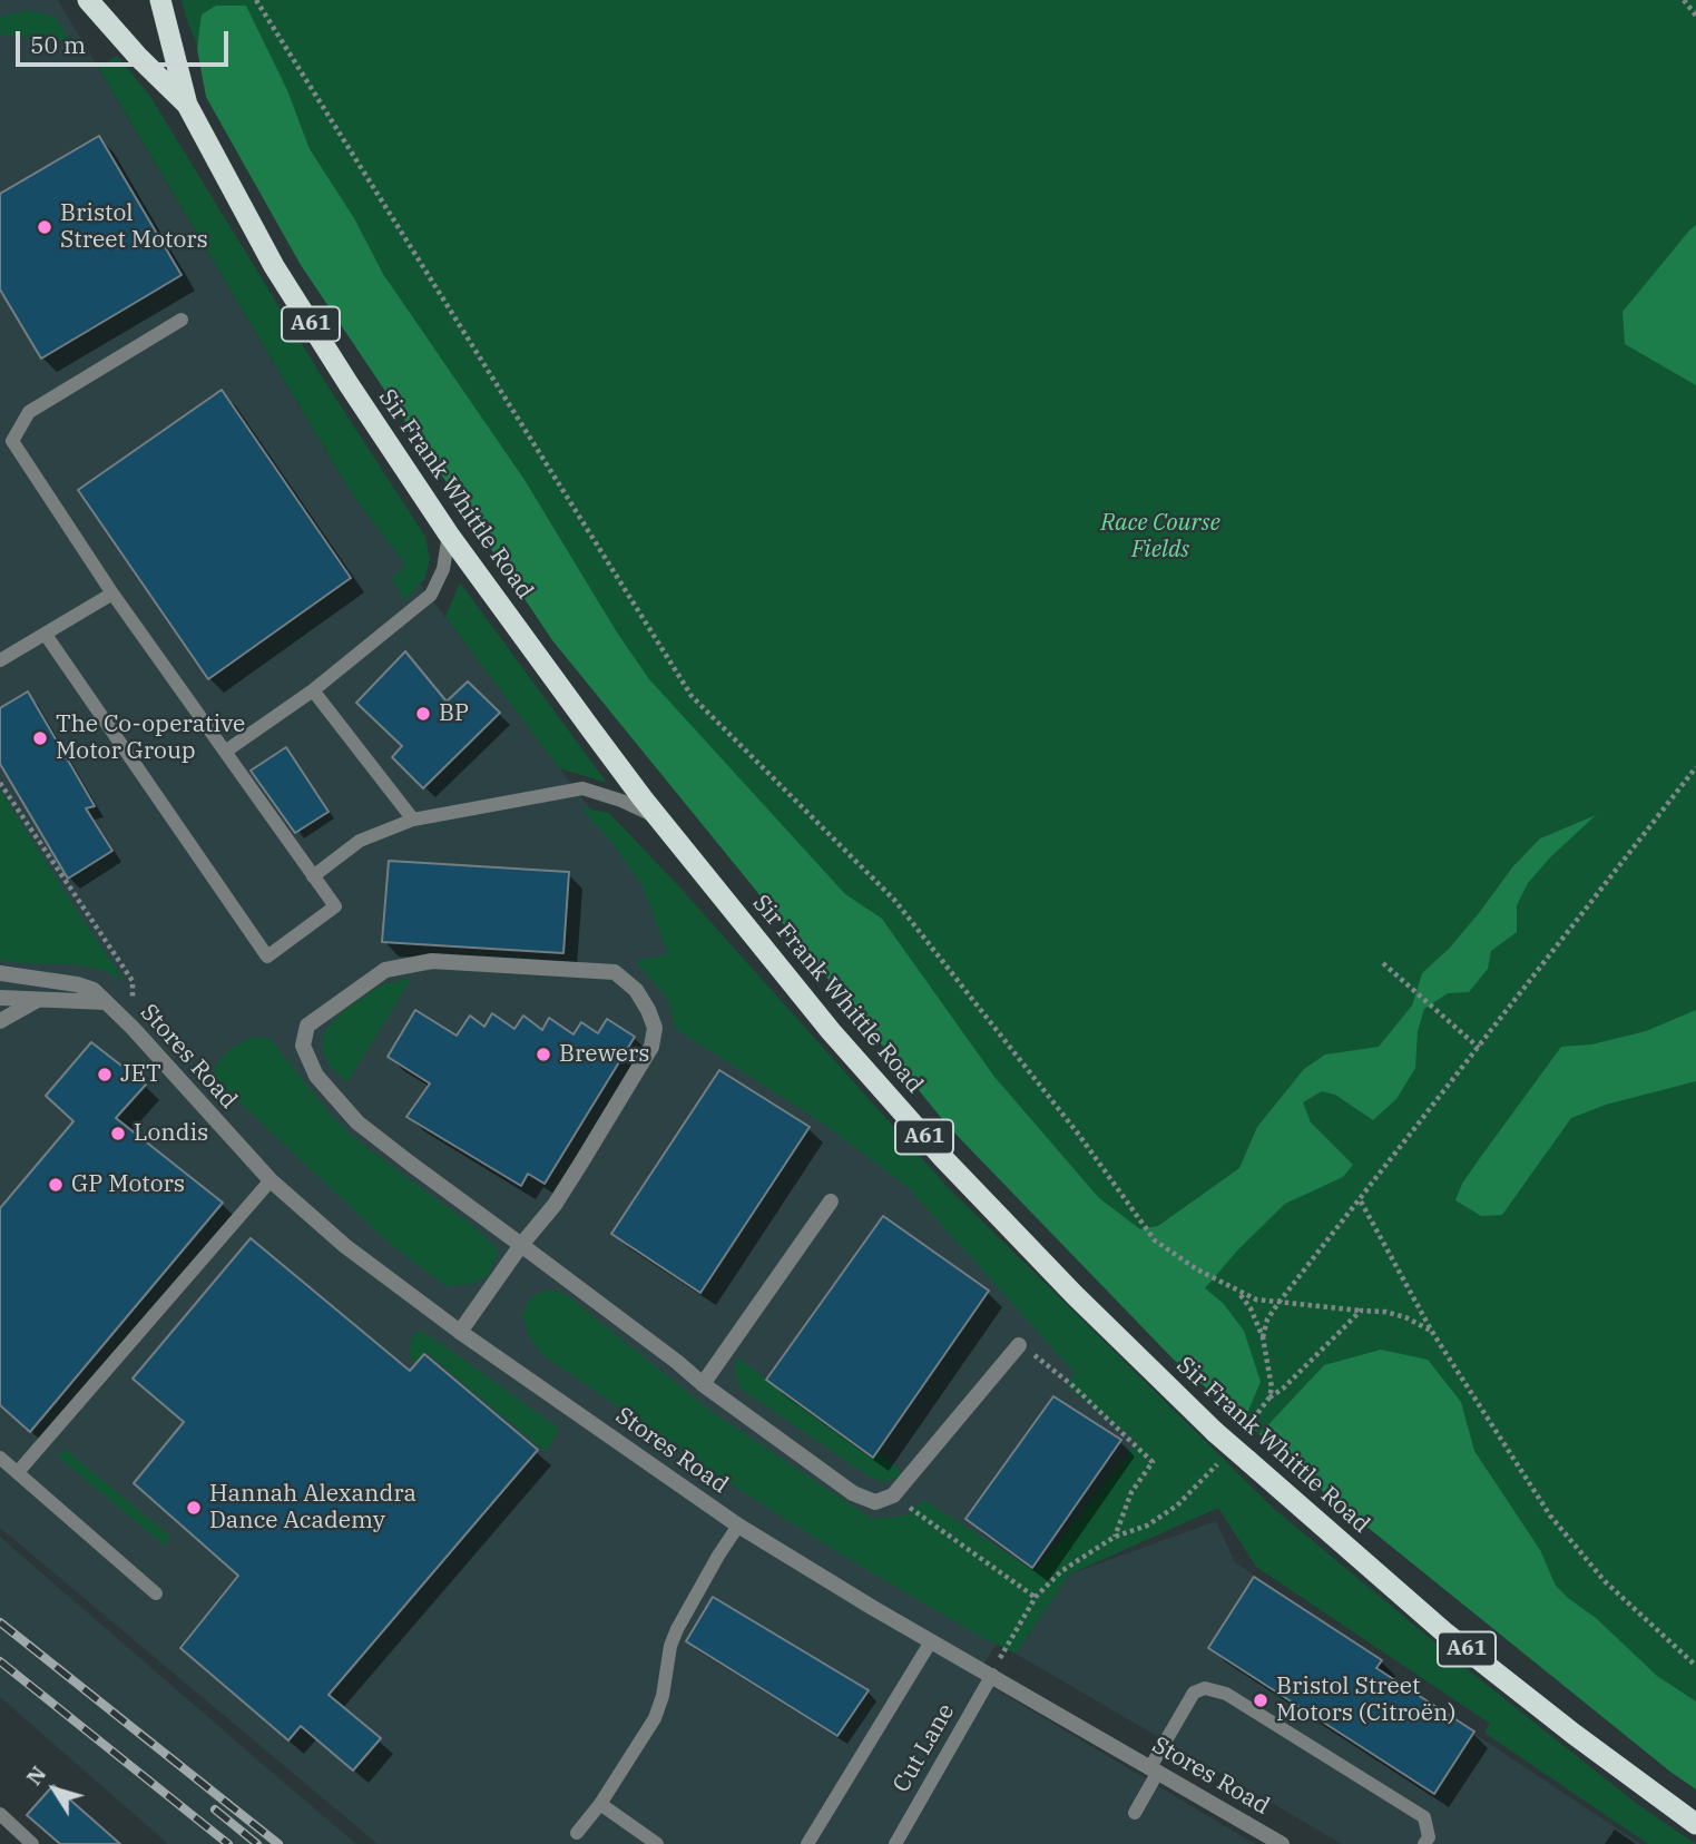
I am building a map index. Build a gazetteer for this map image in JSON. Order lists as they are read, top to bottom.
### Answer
{
  "streets": {
    "highway": ["A61", "Sir Frank Whittle Road"],
    "street": ["Stores Road"],
    "lane": ["Cut Lane"]
  },
  "crossings": [
    ["Stores Road", "Cut Lane"]
  ],
  "parks": ["Race Course Fields"],
  "places": [
    "Bristol Street Motors",
    "BP",
    "The Co-operative Motor Group",
    "Brewers",
    "JET",
    "Londis",
    "GP Motors",
    "Hannah Alexandra Dance Academy",
    "Bristol Street Motors (Citroën)"
  ],
  "scale_bar": "50 m",
  "north": "top left"
}
